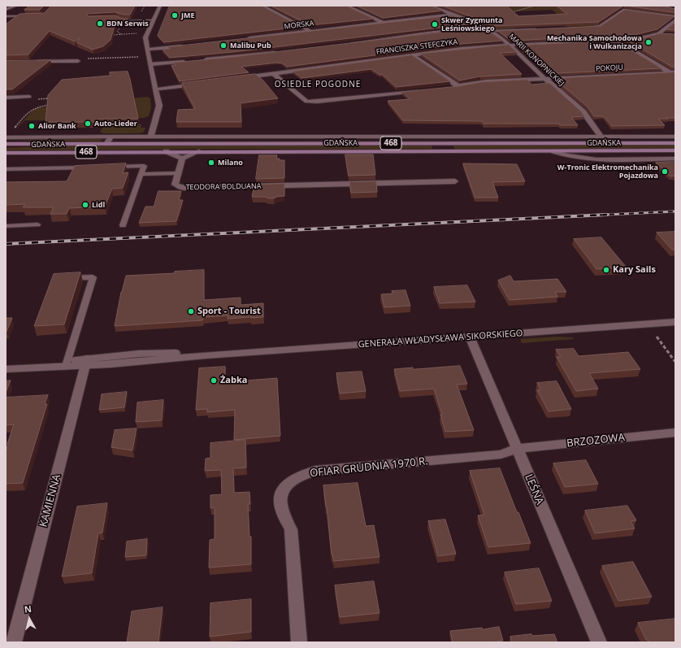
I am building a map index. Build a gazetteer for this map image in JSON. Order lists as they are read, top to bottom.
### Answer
{
  "streets": {
    "main road": ["GDAŃSKA", "468"],
    "street": [
      "MORSKA",
      "FRANCISZKA STEFCZYKA",
      "MARII KONOPNICKIEJ",
      "POKOJU",
      "TEODORA BOLDUANA",
      "GENERAŁA WŁADYSŁAWA SIKORSKIEGO",
      "BRZOZOWA",
      "OFIAR GRUDNIA 1970 R.",
      "LEŚNA",
      "KAMIENNA"
    ]
  },
  "crossings": [
    ["MORSKA", "MARII KONOPNICKIEJ"],
    ["FRANCISZKA STEFCZYKA", "MARII KONOPNICKIEJ"],
    ["MARII KONOPNICKIEJ", "POKOJU"],
    ["MARII KONOPNICKIEJ", "GDAŃSKA"],
    ["GENERAŁA WŁADYSŁAWA SIKORSKIEGO", "LEŚNA"],
    ["GENERAŁA WŁADYSŁAWA SIKORSKIEGO", "KAMIENNA"],
    ["BRZOZOWA", "OFIAR GRUDNIA 1970 R."],
    ["BRZOZOWA", "LEŚNA"],
    ["OFIAR GRUDNIA 1970 R.", "LEŚNA"]
  ],
  "districts": ["OSIEDLE POGODNE"],
  "places": [
    "JME",
    "BDN Serwis",
    "Skwer Zygmunta Leśniowskiego",
    "Mechanika Samochodowa i Wulkanizacja",
    "Malibu Pub",
    "Auto-Lieder",
    "Alior Bank",
    "Milano",
    "W-Tronic Elektromechanika Pojazdowa",
    "Lidl",
    "Kary Sails",
    "Sport - Tourist",
    "Żabka"
  ],
  "north": "top"
}
